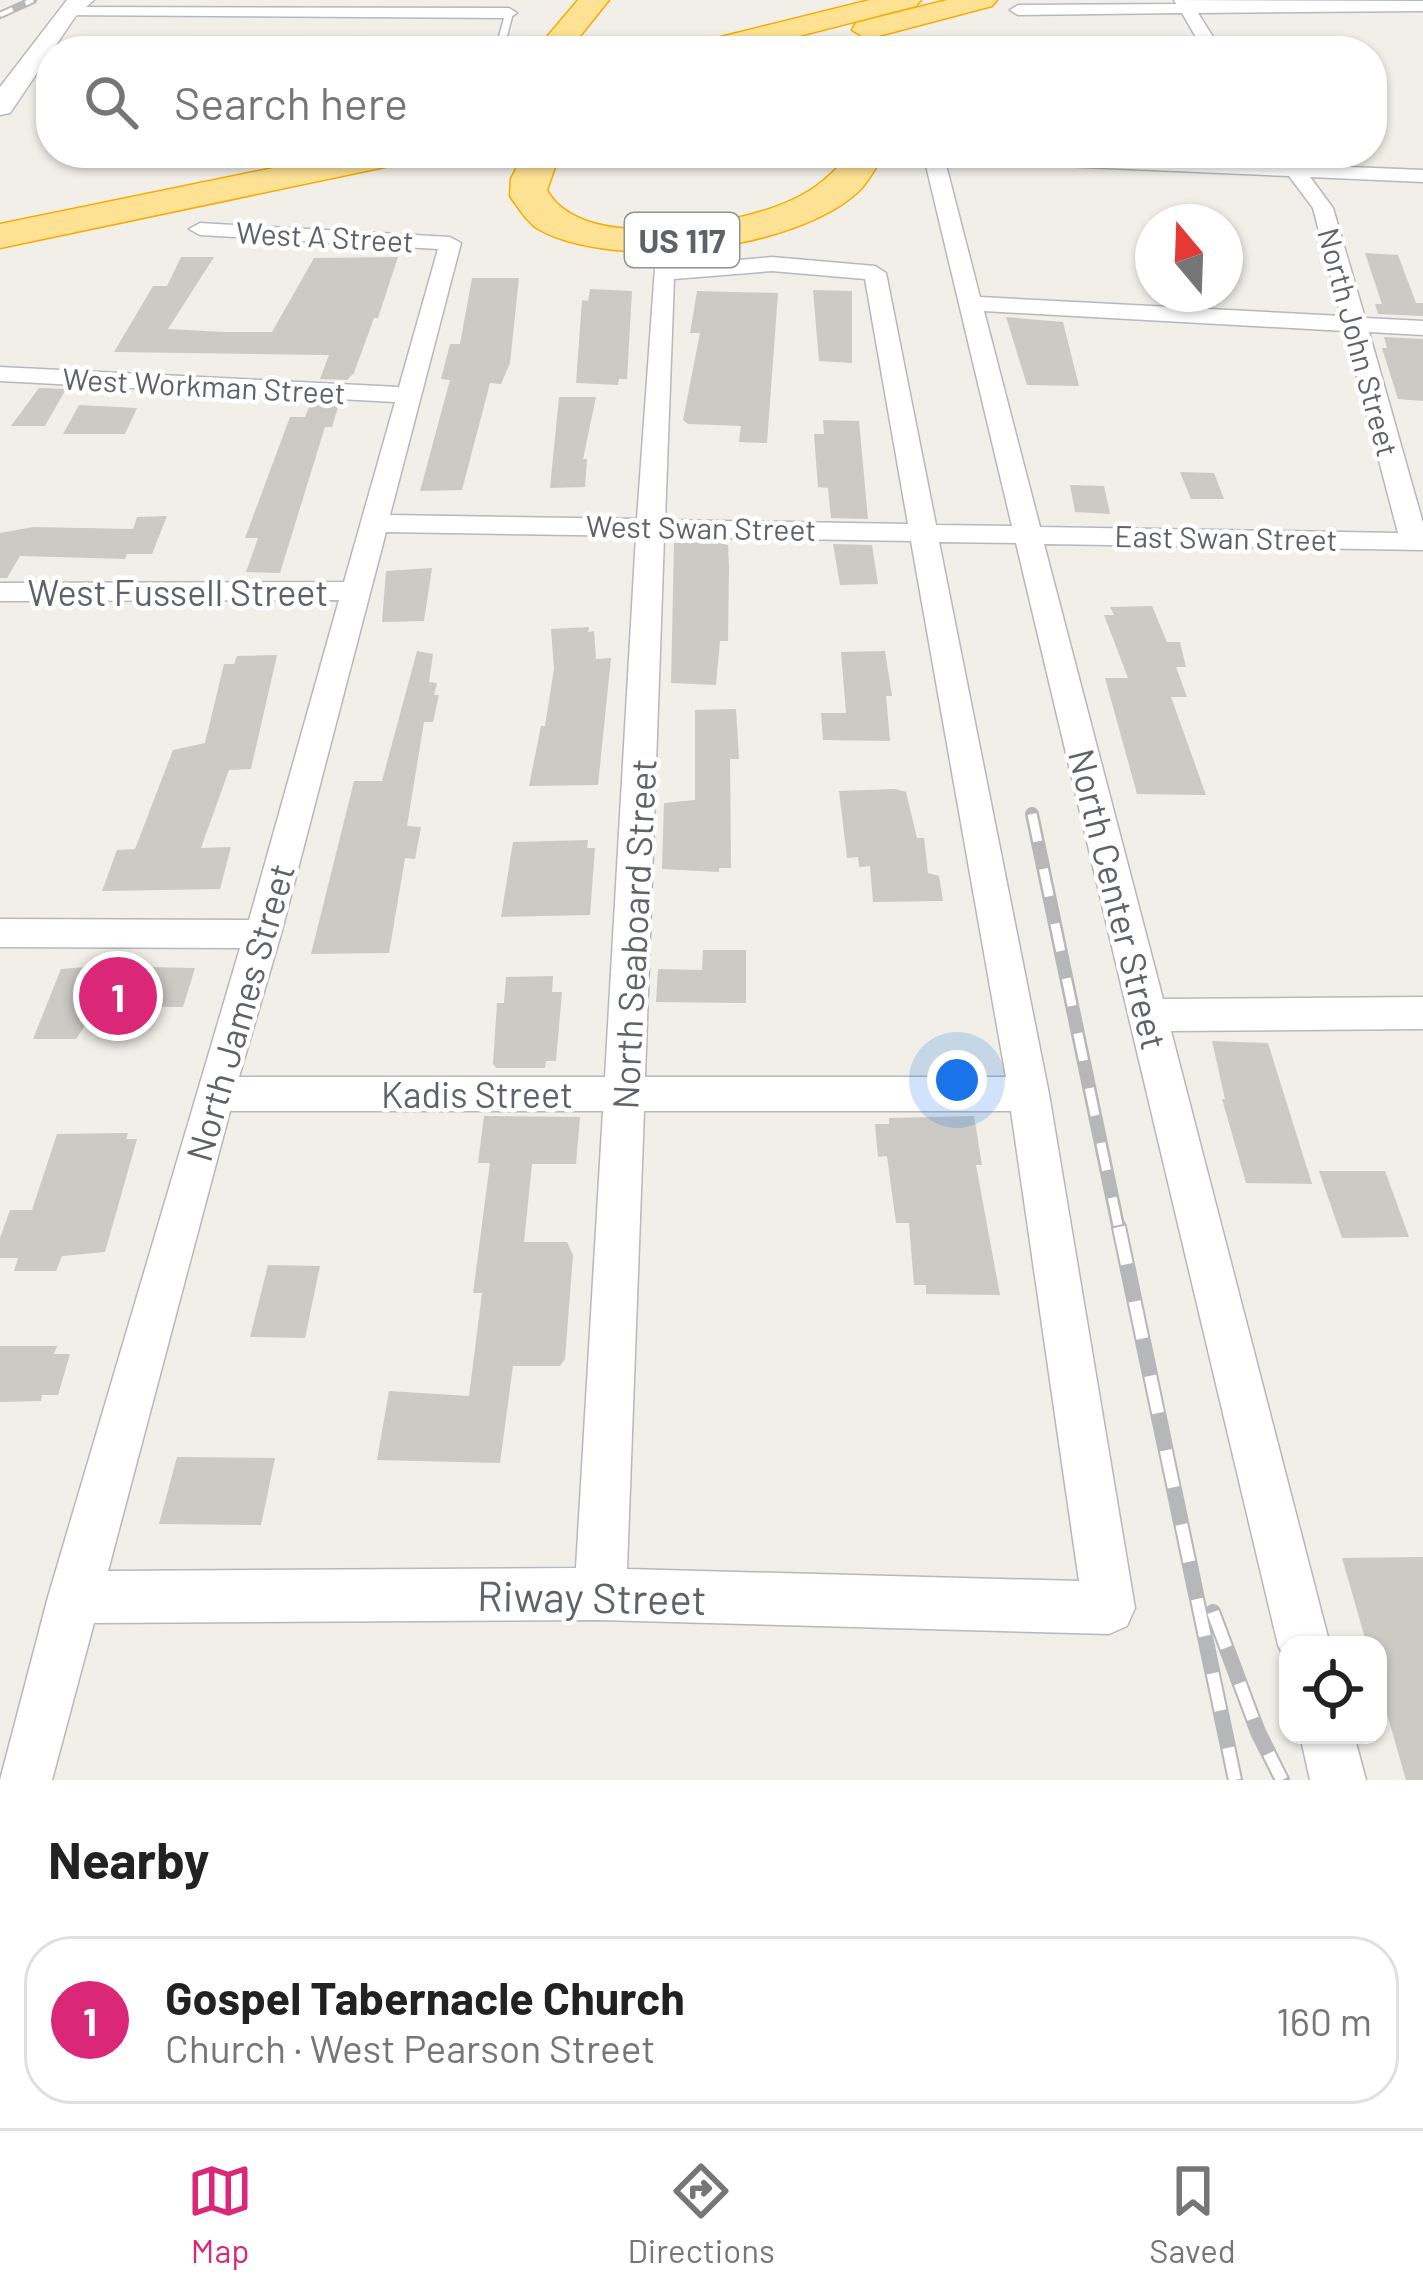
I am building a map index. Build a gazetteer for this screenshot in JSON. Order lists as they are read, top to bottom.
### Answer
{
  "streets": {
    "highway": ["US 117"],
    "street": [
      "West A Street",
      "North John Street",
      "West Workman Street",
      "West Swan Street",
      "East Swan Street",
      "West Fussell Street",
      "North Center Street",
      "North Seaboard Street",
      "North James Street",
      "Kadis Street",
      "Riway Street"
    ]
  },
  "crossings": [
    ["West A Street", "North James Street"],
    ["North John Street", "East Swan Street"],
    ["West Workman Street", "North James Street"],
    ["West Swan Street", "East Swan Street"],
    ["West Swan Street", "North Center Street"],
    ["West Swan Street", "North Seaboard Street"],
    ["West Swan Street", "North James Street"],
    ["East Swan Street", "North Center Street"],
    ["West Fussell Street", "North James Street"],
    ["North Seaboard Street", "Kadis Street"],
    ["North Seaboard Street", "Riway Street"],
    ["North James Street", "Kadis Street"],
    ["North James Street", "Riway Street"],
    ["Kadis Street", "Riway Street"]
  ],
  "north": "top",
  "page": {
    "search": "Search here",
    "pins": "1",
    "heading": "Nearby",
    "list": [
      {
        "mark": "1",
        "name": "Gospel Tabernacle Church",
        "note": "Church · West Pearson Street",
        "value": "160 m"
      }
    ],
    "nav": ["Map", "Directions", "Saved"]
  }
}
